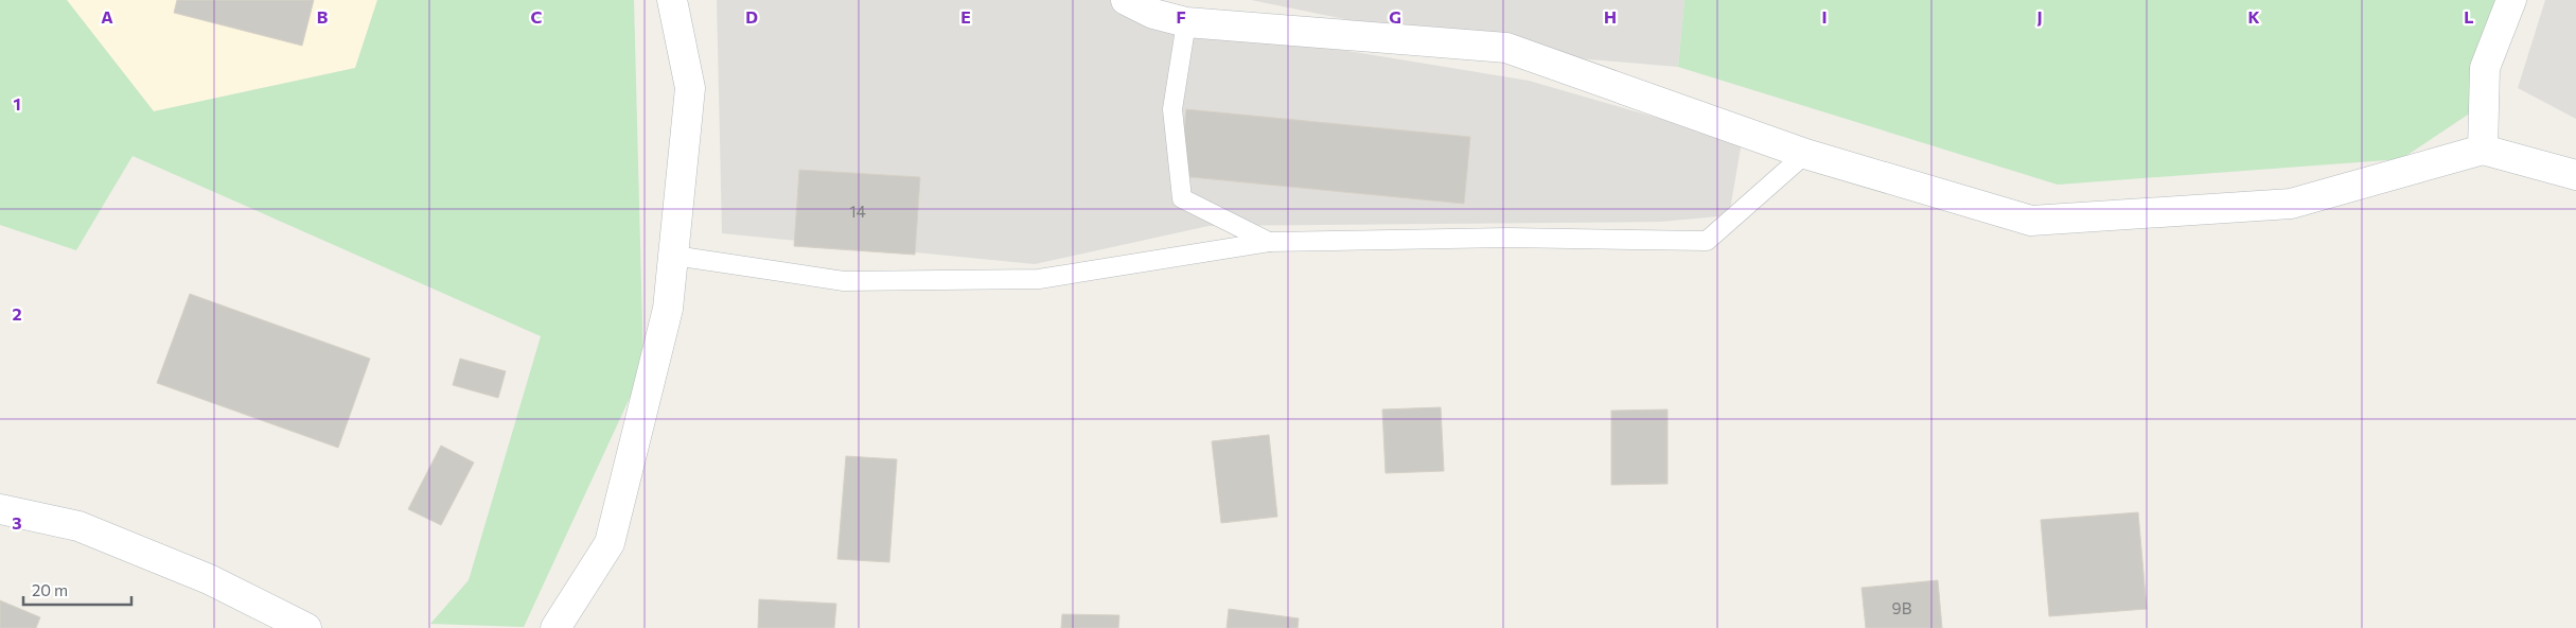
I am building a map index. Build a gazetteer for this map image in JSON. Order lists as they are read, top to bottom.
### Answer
{
  "house_numbers": ["14", "9В"],
  "scale_bar": "20 m",
  "grid": {
    "columns": [
      "A",
      "B",
      "C",
      "D",
      "E",
      "F",
      "G",
      "H",
      "I",
      "J",
      "K",
      "L"
    ],
    "rows": ["1", "2", "3"]
  }
}
